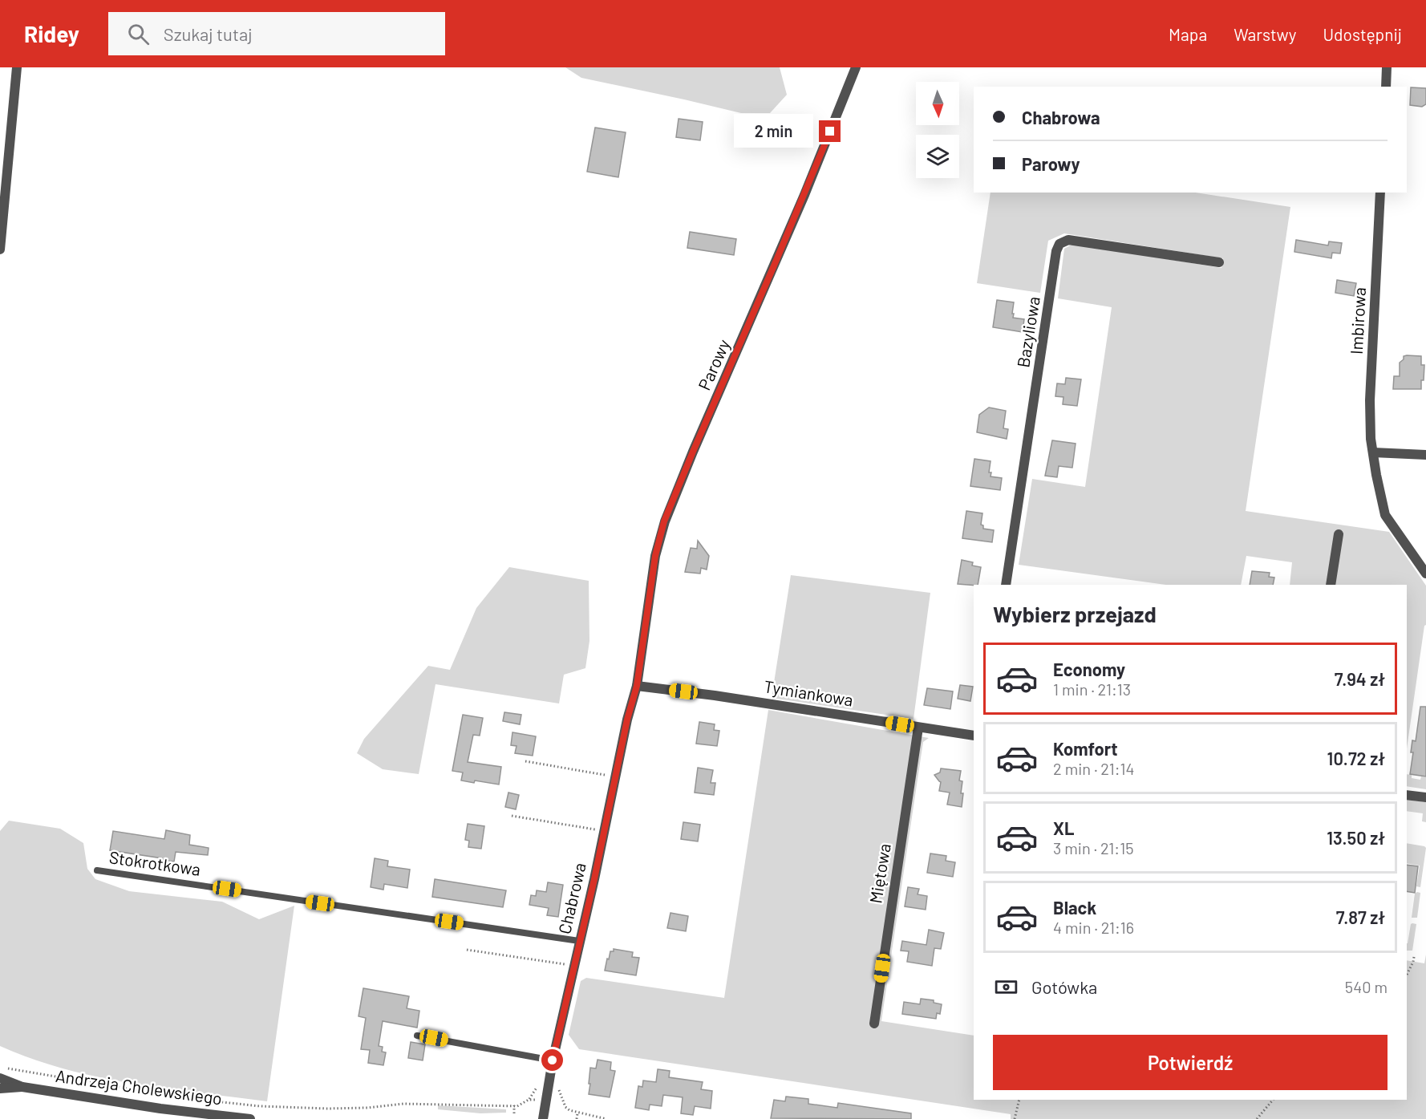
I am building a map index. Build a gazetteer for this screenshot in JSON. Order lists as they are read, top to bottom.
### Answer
{
  "streets": {
    "street": [
      "Imbirowa",
      "Bazyliowa",
      "Parowy",
      "Tymiankowa",
      "Miętowa",
      "Chabrowa",
      "Andrzeja Cholewskiego"
    ],
    "lane": ["Stokrotkowa"]
  },
  "crossings": [
    ["Parowy", "Tymiankowa"],
    ["Parowy", "Chabrowa"],
    ["Tymiankowa", "Miętowa"],
    ["Tymiankowa", "Chabrowa"],
    ["Stokrotkowa", "Chabrowa"]
  ],
  "north": "bottom",
  "page": {
    "header": "Ridey",
    "search": "Szukaj tutaj",
    "nav": ["Mapa", "Warstwy", "Udostępnij"],
    "banner": ["Chabrowa", "Parowy"],
    "bubble": "2 min",
    "heading": "Wybierz przejazd",
    "list": [
      {
        "name": "Economy",
        "note": "1 min · 21:13",
        "value": "7.94 zł"
      },
      {
        "name": "Komfort",
        "note": "2 min · 21:14",
        "value": "10.72 zł"
      },
      {
        "name": "XL",
        "note": "3 min · 21:15",
        "value": "13.50 zł"
      },
      {
        "name": "Black",
        "note": "4 min · 21:16",
        "value": "7.87 zł"
      }
    ],
    "pay": ["Gotówka", "540 m"],
    "buttons": "Potwierdź"
  }
}
